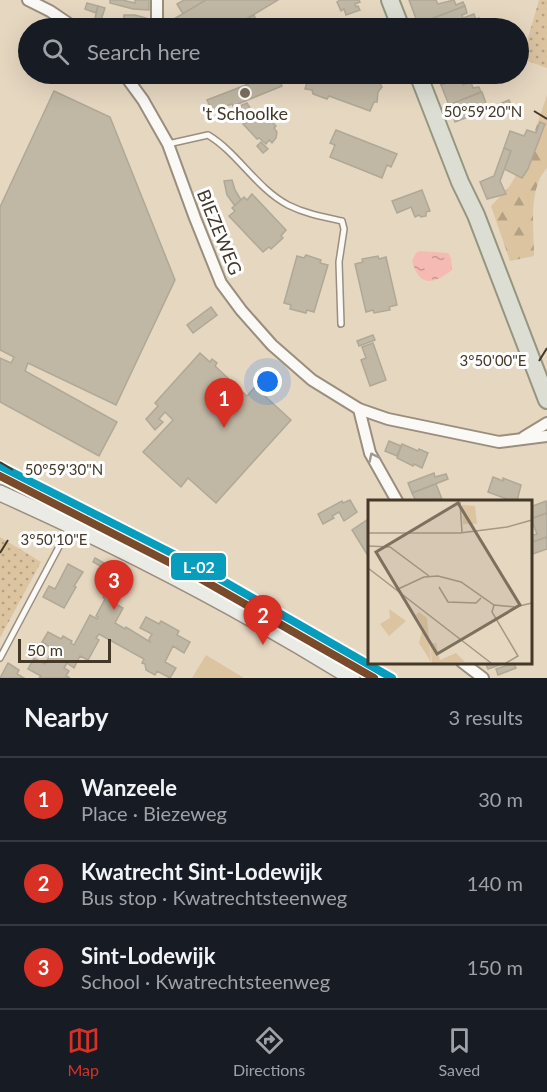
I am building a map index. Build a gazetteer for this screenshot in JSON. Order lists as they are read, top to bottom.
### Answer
{
  "streets": {
    "street": ["BIEZEWEG"]
  },
  "places": ["'t Schoolke"],
  "lines": ["transit line L-02"],
  "scale_bar": "50 m",
  "page": {
    "search": "Search here",
    "pins": ["1", "3", "2"],
    "scale": "50 m",
    "heading": ["Nearby", "3 results"],
    "list": [
      {
        "mark": "1",
        "name": "Wanzeele",
        "note": "Place · Biezeweg",
        "value": "30 m"
      },
      {
        "mark": "2",
        "name": "Kwatrecht Sint-Lodewijk",
        "note": "Bus stop · Kwatrechtsteenweg",
        "value": "140 m"
      },
      {
        "mark": "3",
        "name": "Sint-Lodewijk",
        "note": "School · Kwatrechtsteenweg",
        "value": "150 m"
      }
    ],
    "nav": ["Map", "Directions", "Saved"]
  },
  "coordinates": [
    "50°59'20\"N",
    "3°50'00\"E",
    "50°59'30\"N",
    "3°50'10\"E"
  ]
}
